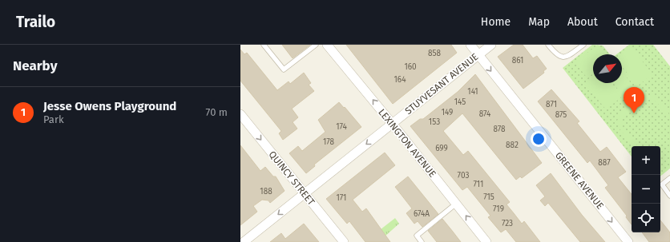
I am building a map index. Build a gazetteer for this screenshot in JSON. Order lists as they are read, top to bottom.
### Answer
{
  "streets": {
    "street": [
      "STUYVESANT AVENUE",
      "LEXINGTON AVENUE",
      "QUINCY STREET",
      "GREENE AVENUE"
    ]
  },
  "crossings": [
    ["STUYVESANT AVENUE", "LEXINGTON AVENUE"],
    ["STUYVESANT AVENUE", "QUINCY STREET"],
    ["STUYVESANT AVENUE", "GREENE AVENUE"]
  ],
  "one_way": [
    "STUYVESANT AVENUE",
    "LEXINGTON AVENUE",
    "QUINCY STREET",
    "GREENE AVENUE"
  ],
  "house_numbers": [
    "858",
    "861",
    "160",
    "164",
    "141",
    "145",
    "871",
    "149",
    "874",
    "875",
    "153",
    "174",
    "878",
    "178",
    "882",
    "699",
    "887",
    "703",
    "711",
    "188",
    "715",
    "171",
    "719",
    "674A",
    "723"
  ],
  "north": "top right",
  "page": {
    "header": "Trailo",
    "nav": [
      "Home",
      "Map",
      "About",
      "Contact"
    ],
    "heading": "Nearby",
    "list": [
      {
        "mark": "1",
        "name": "Jesse Owens Playground",
        "note": "Park",
        "value": "70 m"
      }
    ],
    "pins": "1",
    "map_buttons": ["+", "−"]
  }
}
